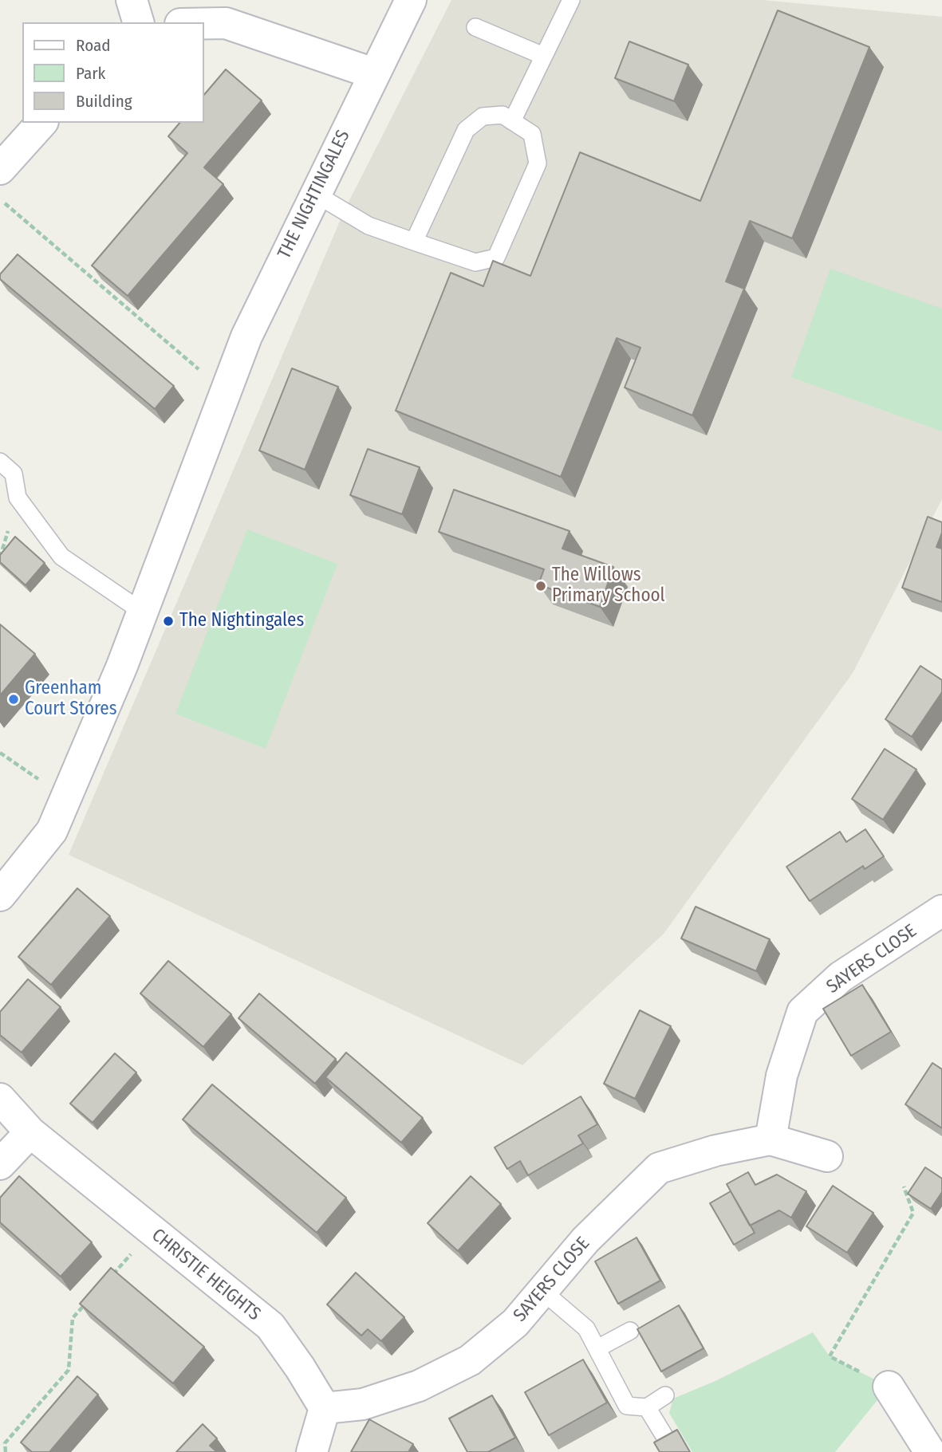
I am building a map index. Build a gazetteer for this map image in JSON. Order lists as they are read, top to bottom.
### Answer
{
  "streets": {
    "street": ["THE NIGHTINGALES", "SAYERS CLOSE", "CHRISTIE HEIGHTS"]
  },
  "crossings": [
    ["SAYERS CLOSE", "CHRISTIE HEIGHTS"]
  ],
  "places": ["The Willows Primary School", "The Nightingales", "Greenham Court Stores"],
  "legend": ["Road", "Park", "Building"]
}
